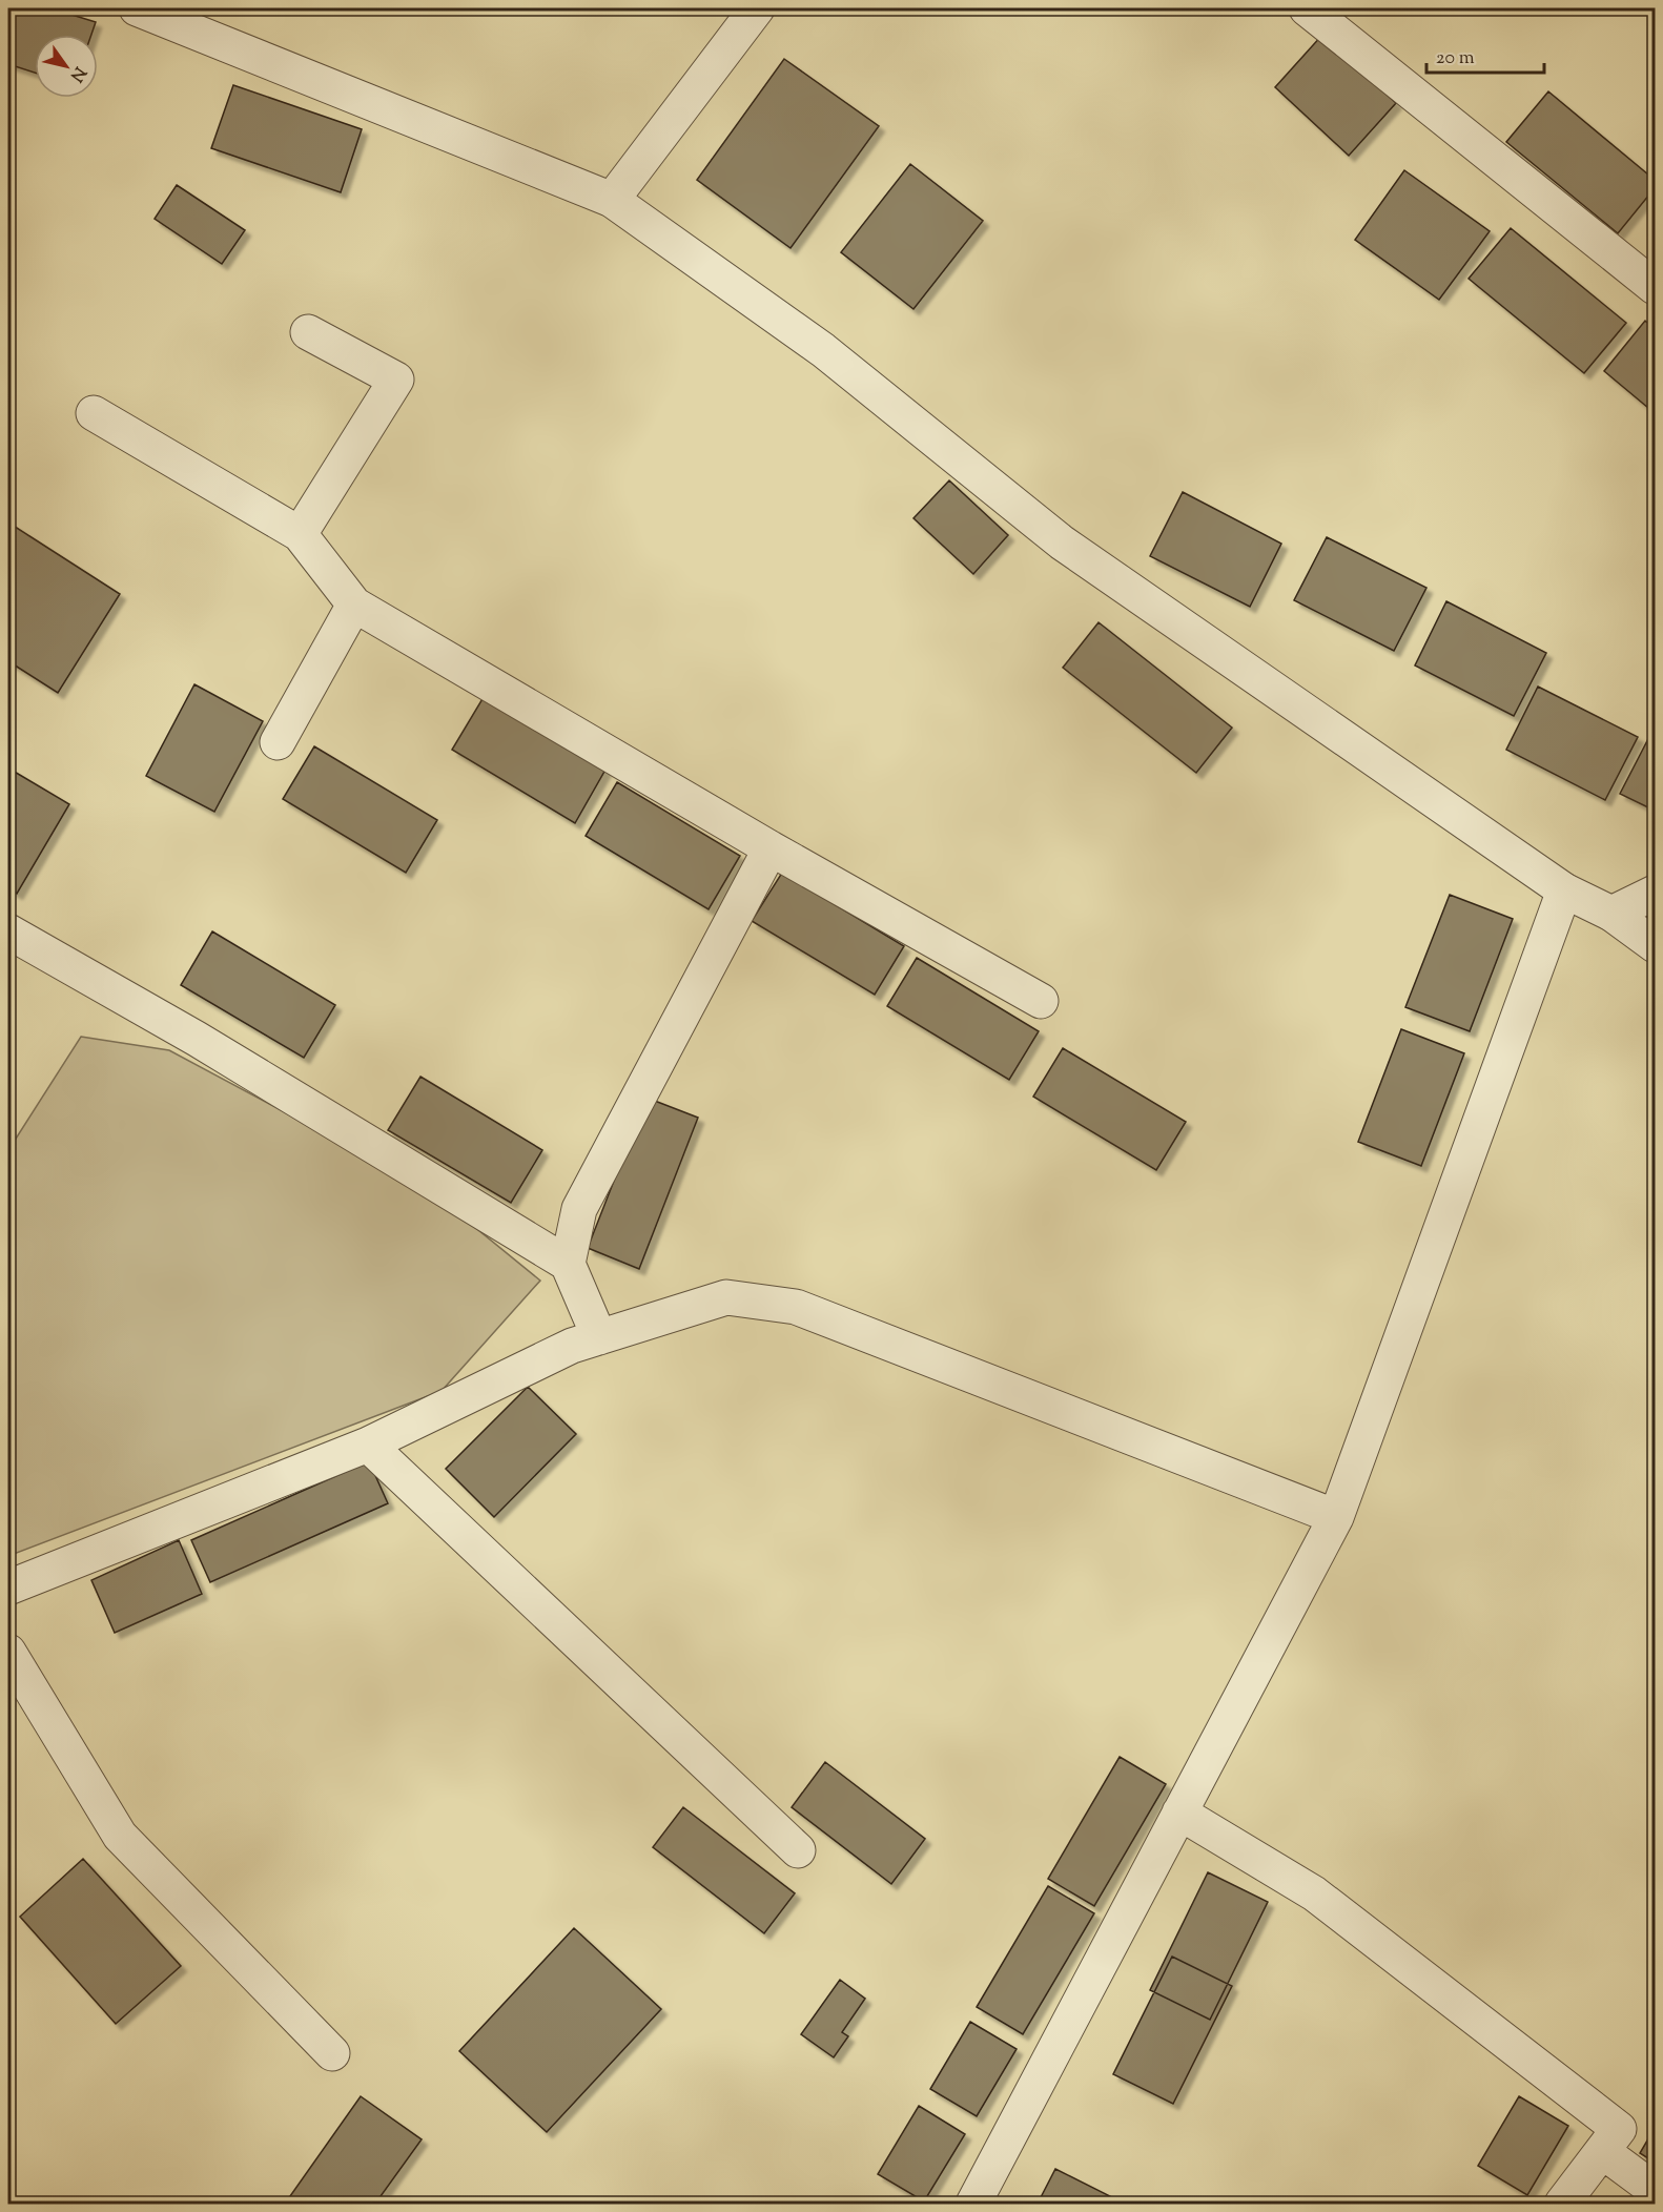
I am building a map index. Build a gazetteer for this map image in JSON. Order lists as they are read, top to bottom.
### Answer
{
  "scale_bar": "20 m",
  "north": "bottom right"
}
